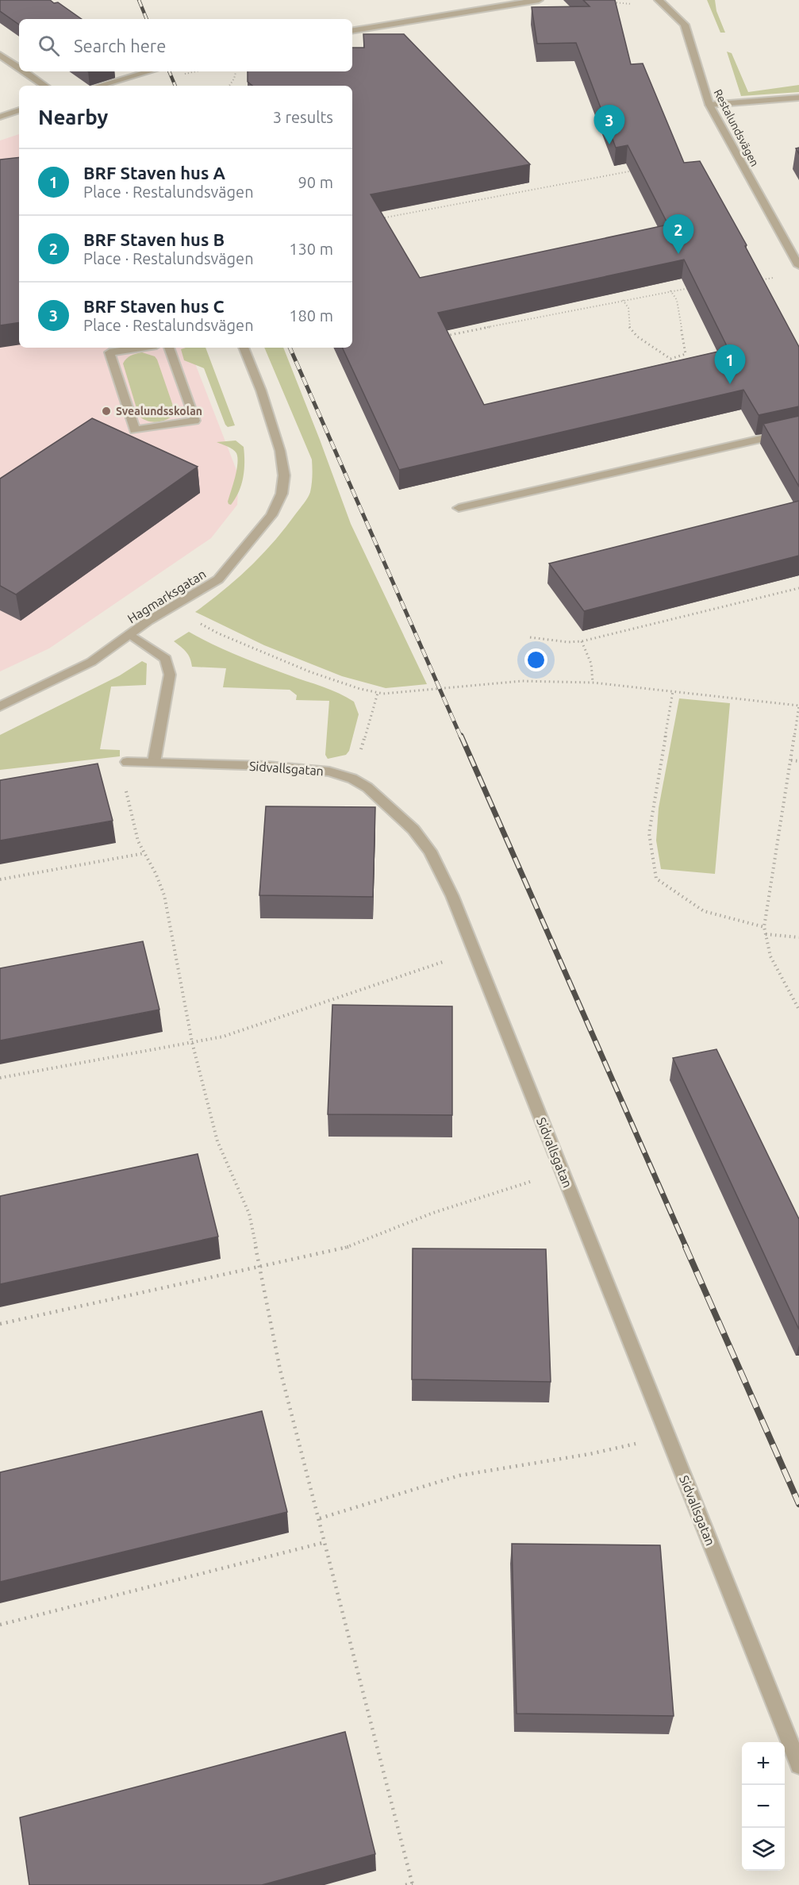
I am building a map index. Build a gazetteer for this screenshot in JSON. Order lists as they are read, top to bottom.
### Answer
{
  "streets": {
    "street": ["Restalundsvägen", "Hagmarksgatan", "Sidvallsgatan"]
  },
  "places": ["Svealundsskolan"],
  "page": {
    "search": "Search here",
    "heading": ["Nearby", "3 results"],
    "pins": ["3", "2", "1"],
    "list": [
      {
        "mark": "1",
        "name": "BRF Staven hus A",
        "note": "Place · Restalundsvägen",
        "value": "90 m"
      },
      {
        "mark": "2",
        "name": "BRF Staven hus B",
        "note": "Place · Restalundsvägen",
        "value": "130 m"
      },
      {
        "mark": "3",
        "name": "BRF Staven hus C",
        "note": "Place · Restalundsvägen",
        "value": "180 m"
      }
    ],
    "map_buttons": ["+", "−"]
  }
}
